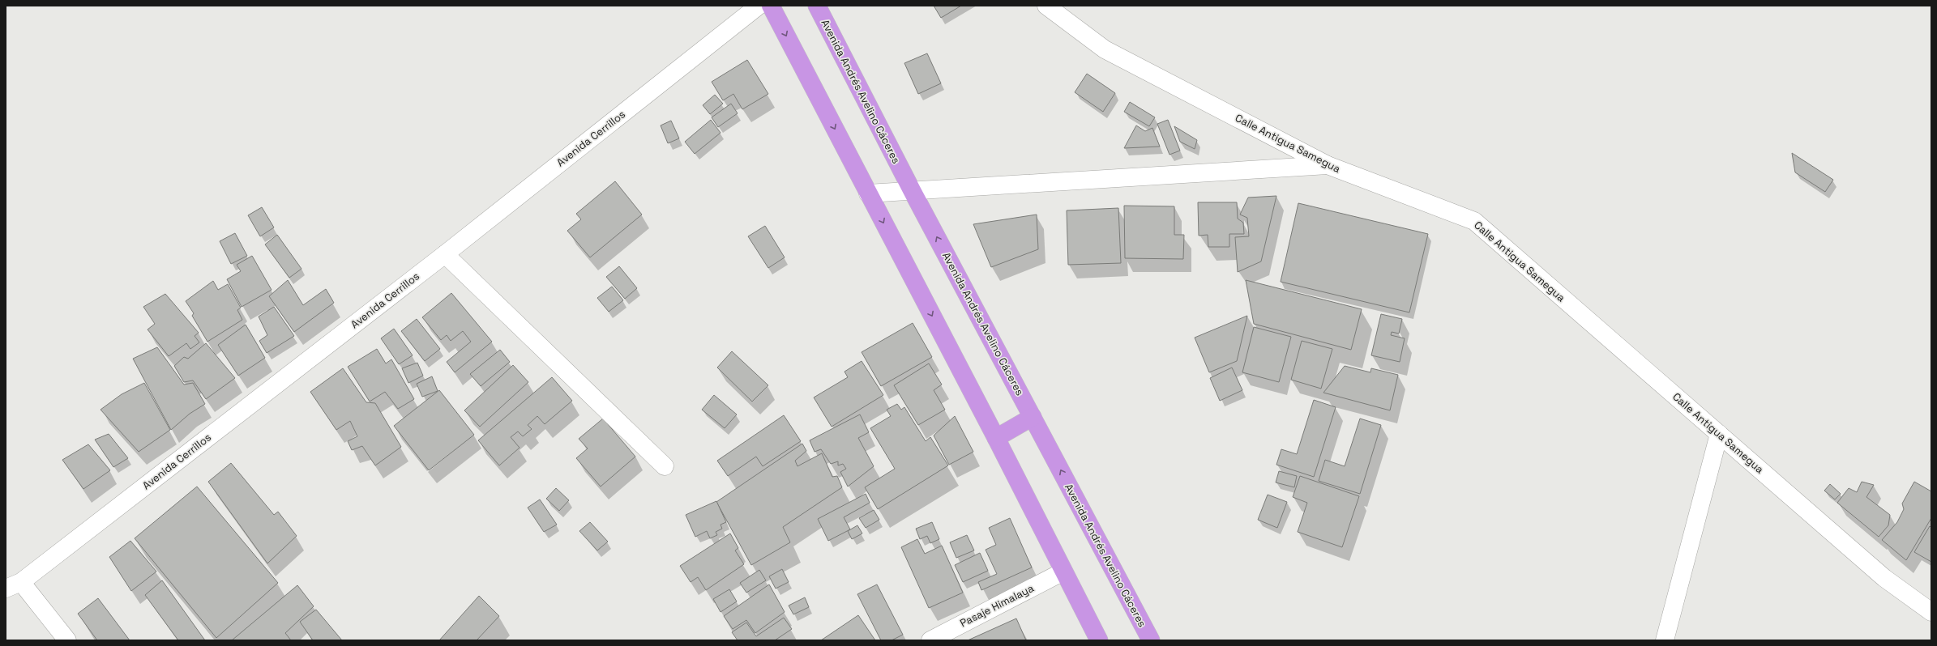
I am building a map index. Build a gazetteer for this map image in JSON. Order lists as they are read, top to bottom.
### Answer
{
  "streets": {
    "highway": ["Avenida Andrés Avelino Cáceres"],
    "street": ["Avenida Cerrillos", "Calle Antigua Samegua", "Pasaje Himalaya"]
  }
}
